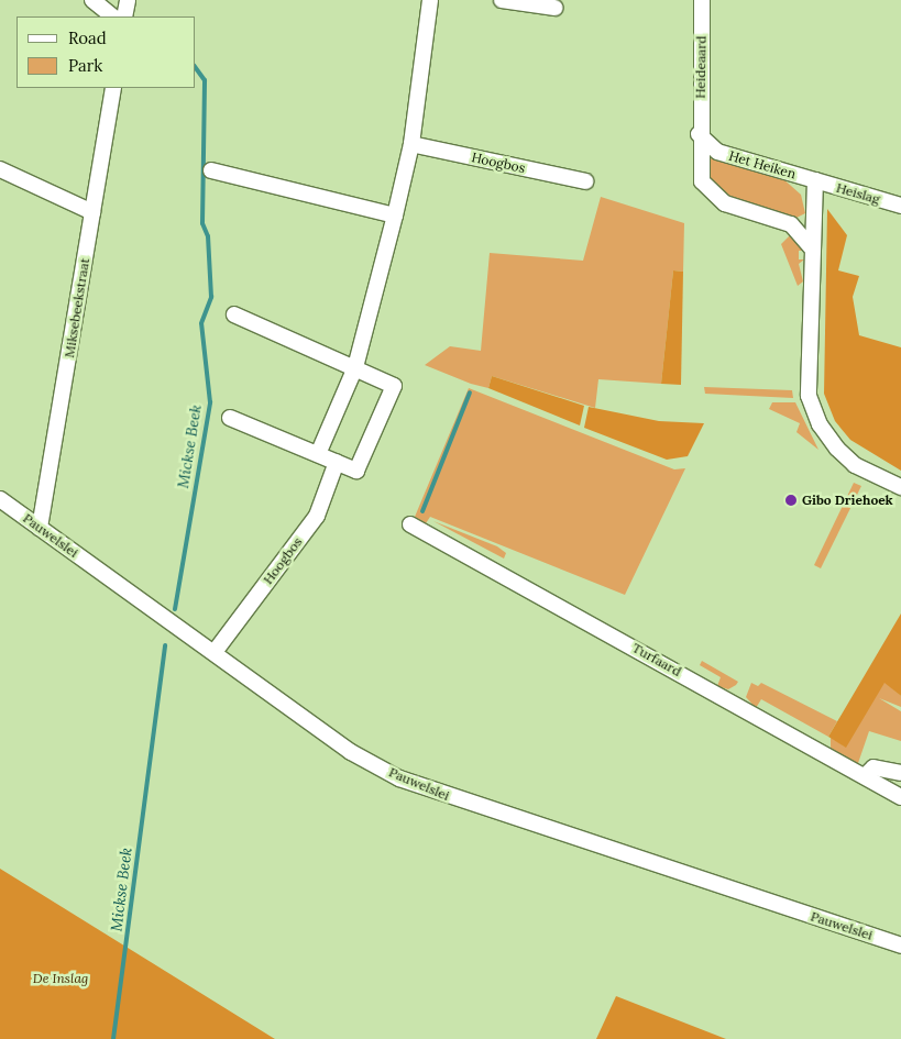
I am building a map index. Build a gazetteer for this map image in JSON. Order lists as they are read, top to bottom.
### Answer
{
  "streets": {
    "street": [
      "Heideaard",
      "Hoogbos",
      "Het Heiken",
      "Heislag",
      "Miksebeekstraat",
      "Pauwelslei",
      "Turfaard"
    ]
  },
  "crossings": [
    ["Heideaard", "Het Heiken"],
    ["Hoogbos", "Pauwelslei"],
    ["Het Heiken", "Heislag"],
    ["Miksebeekstraat", "Pauwelslei"]
  ],
  "water": ["Mickse Beek"],
  "parks": ["De Inslag"],
  "places": ["Gibo Driehoek"],
  "legend": ["Road", "Park"]
}
